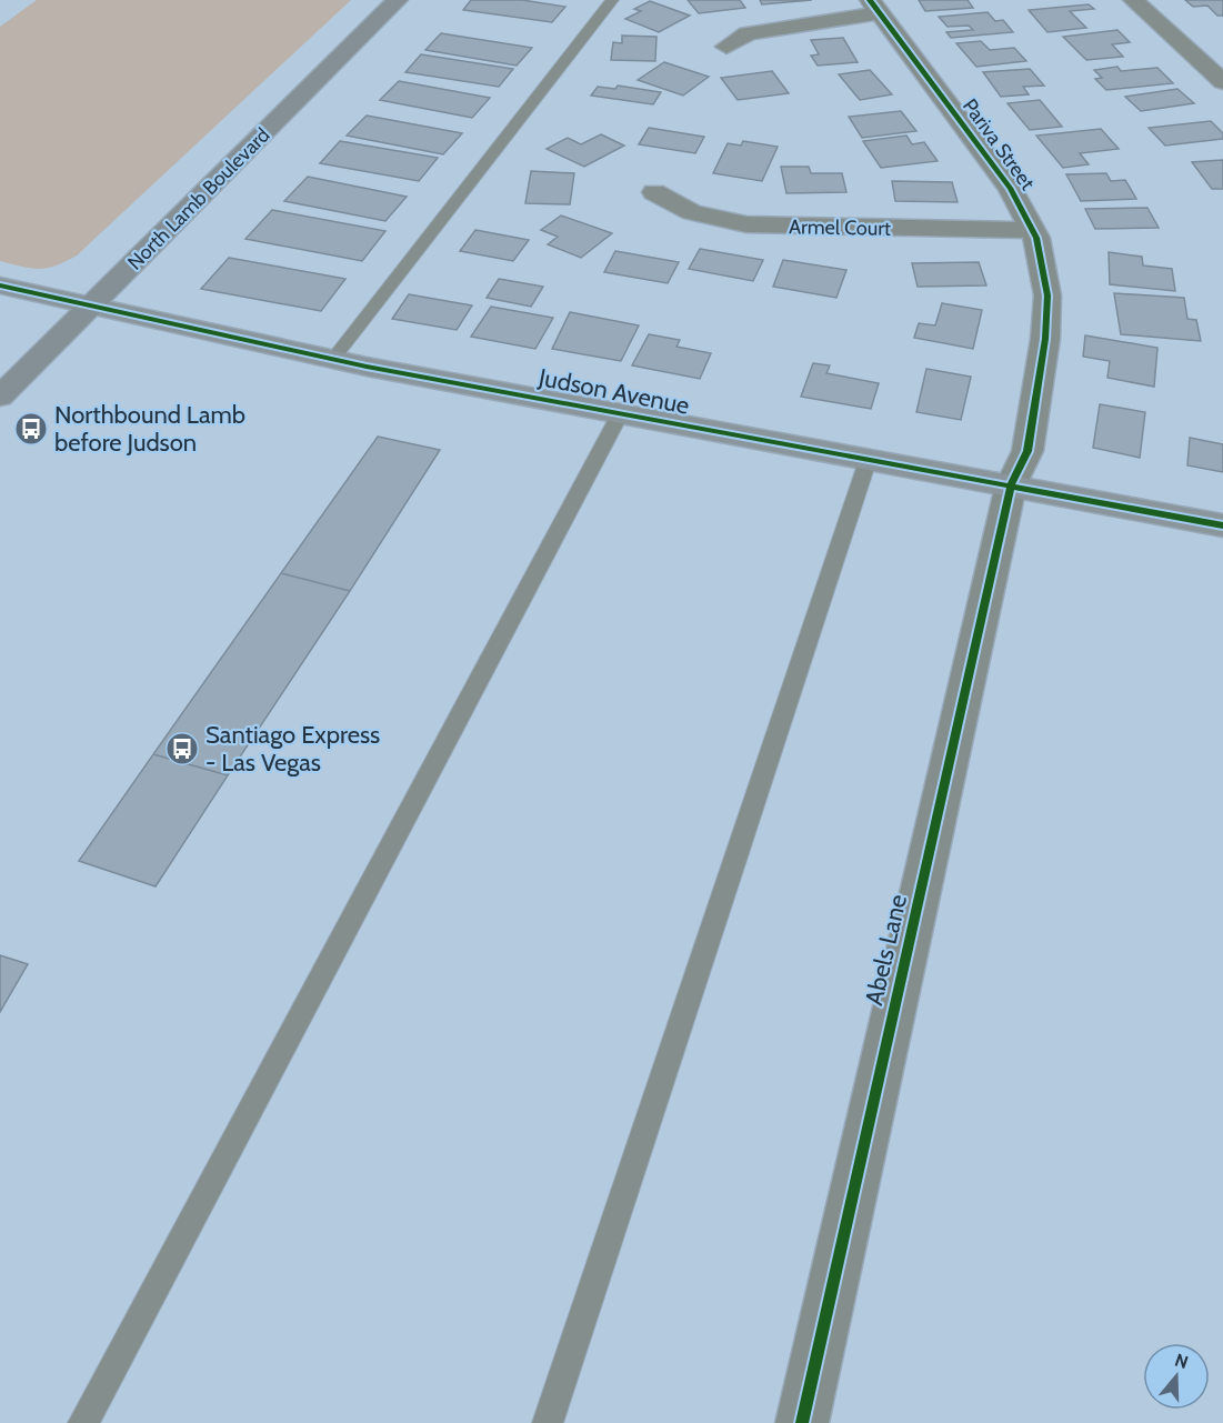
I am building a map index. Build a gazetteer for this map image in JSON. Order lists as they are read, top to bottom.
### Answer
{
  "streets": {
    "main road": ["North Lamb Boulevard"],
    "street": [
      "Pariva Street",
      "Armel Court",
      "Judson Avenue",
      "Abels Lane"
    ]
  },
  "crossings": [
    ["Pariva Street", "Armel Court"],
    ["Pariva Street", "Judson Avenue"],
    ["Pariva Street", "Abels Lane"],
    ["North Lamb Boulevard", "Judson Avenue"],
    ["Judson Avenue", "Abels Lane"]
  ],
  "places": {
    "bus stop": ["Northbound Lamb before Judson", "Santiago Express - Las Vegas"]
  },
  "north": "top"
}
